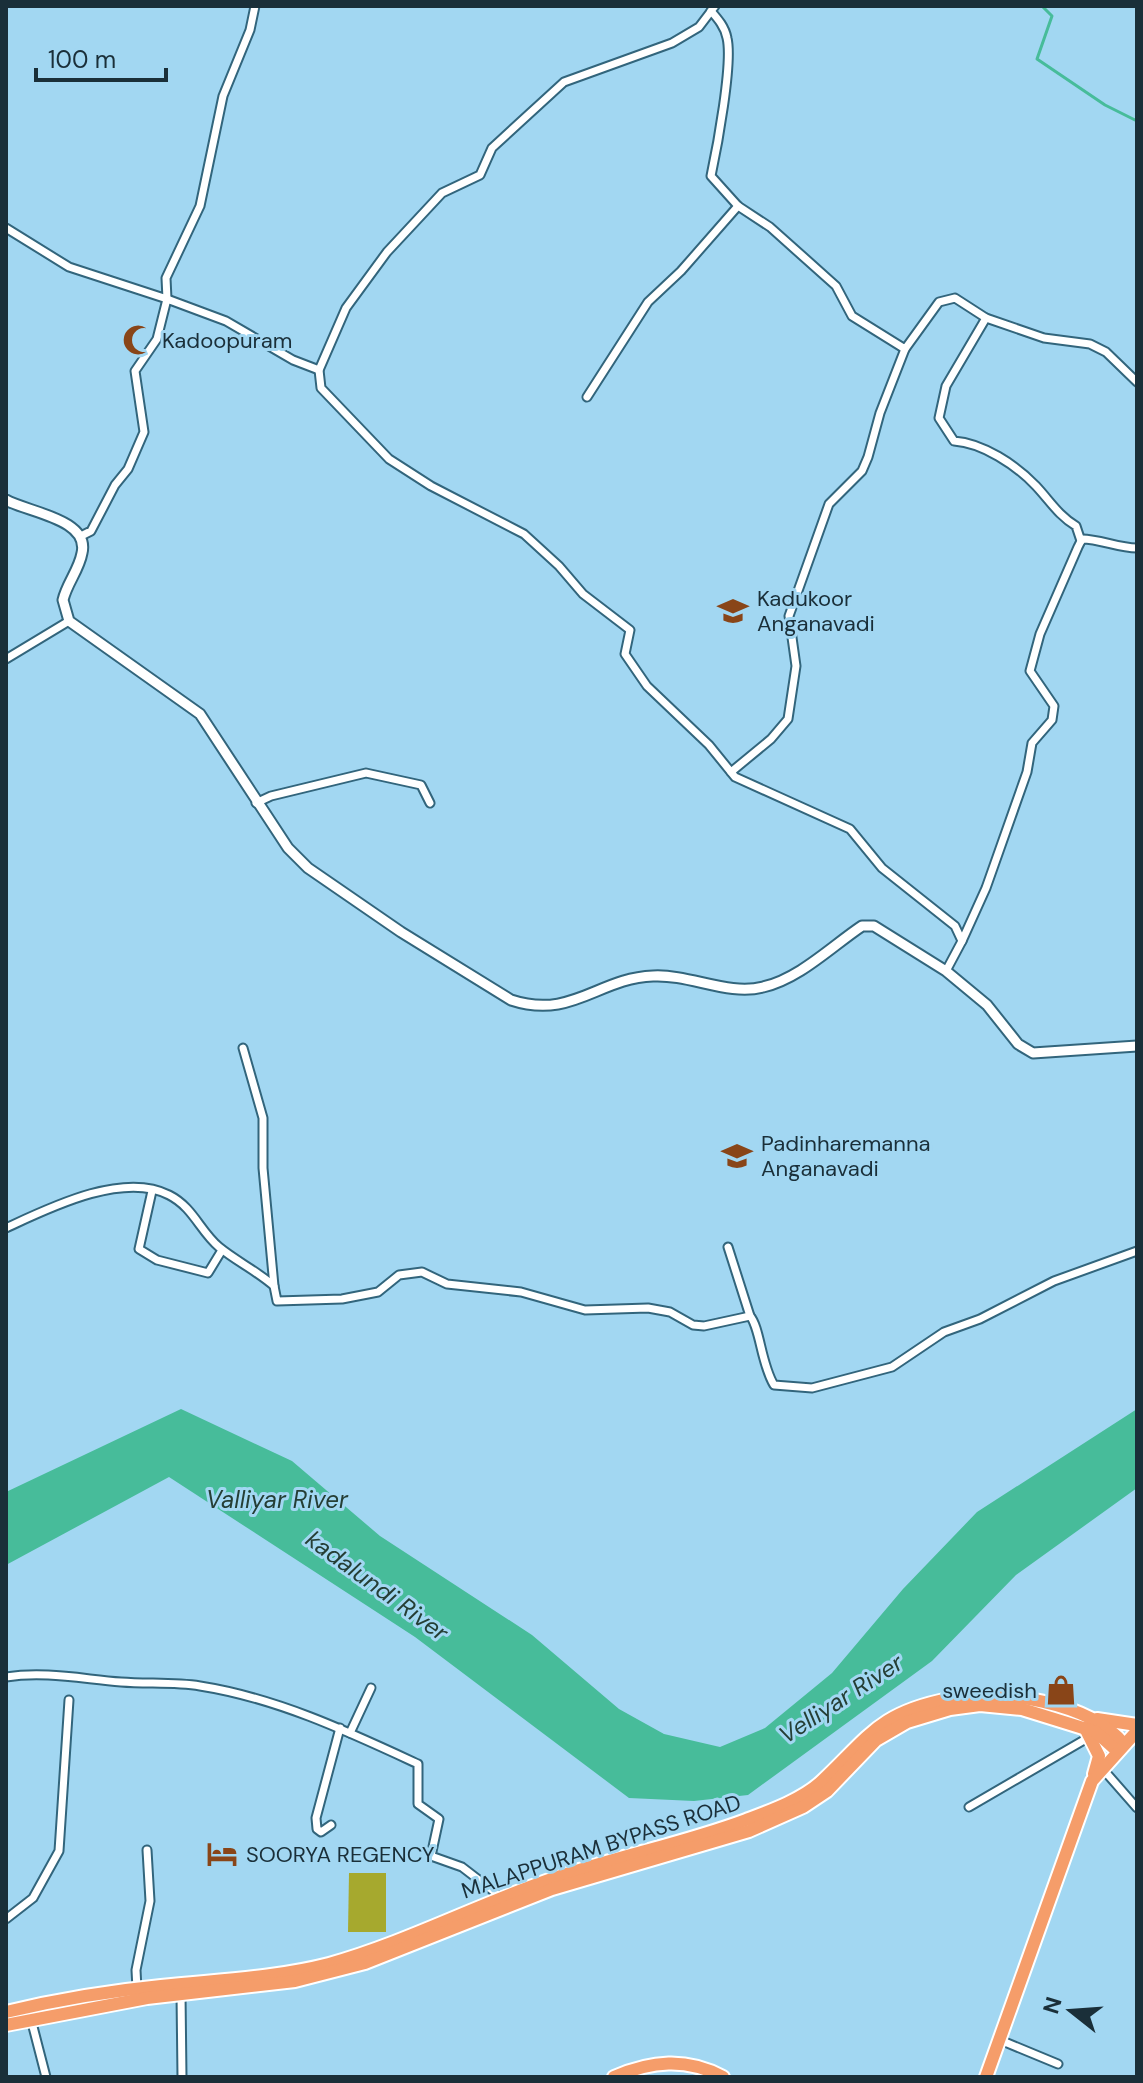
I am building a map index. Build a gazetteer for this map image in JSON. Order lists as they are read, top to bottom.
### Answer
{
  "streets": {
    "highway": ["MALAPPURAM BYPASS ROAD"]
  },
  "water": ["Valliyar River", "kadalundi River", "Velliyar River"],
  "places": {
    "mosque": ["Kadoopuram"],
    "school or university": ["Kadukoor Anganavadi", "Padinharemanna Anganavadi"],
    "shop": ["sweedish"],
    "hotel": ["SOORYA REGENCY"]
  },
  "scale_bar": "100 m",
  "north": "left"
}
